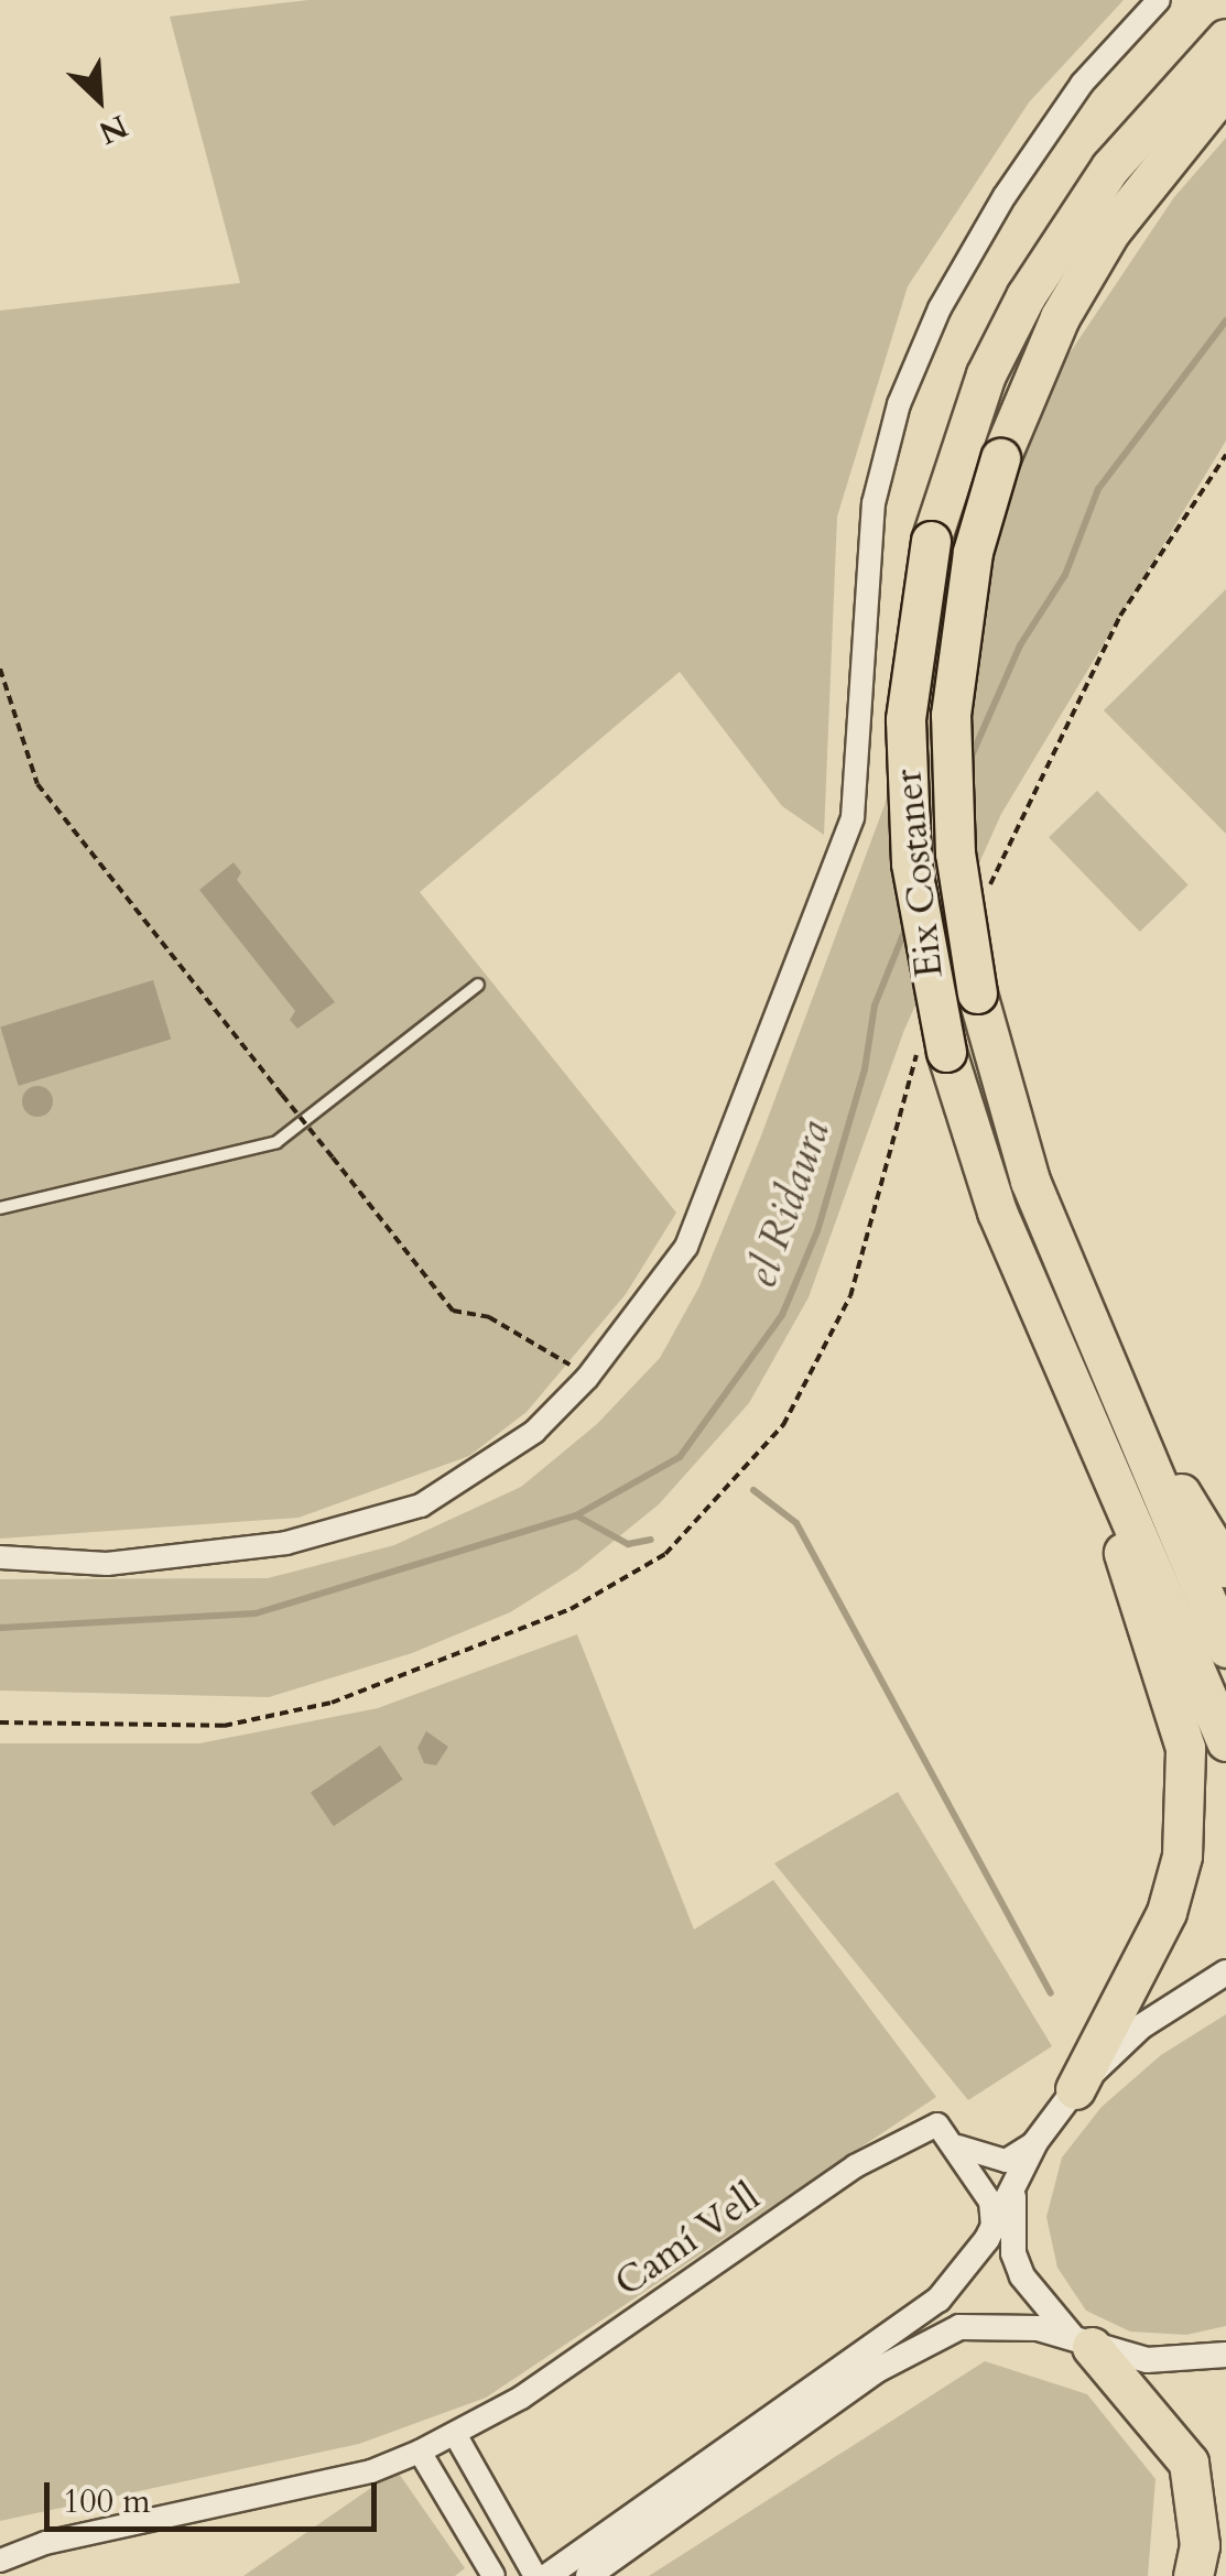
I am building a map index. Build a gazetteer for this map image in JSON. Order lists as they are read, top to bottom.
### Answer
{
  "streets": {
    "highway": ["Eix Costaner"],
    "street": ["Camí Vell"]
  },
  "water": ["el Ridaura"],
  "scale_bar": "100 m",
  "north": "bottom right"
}
